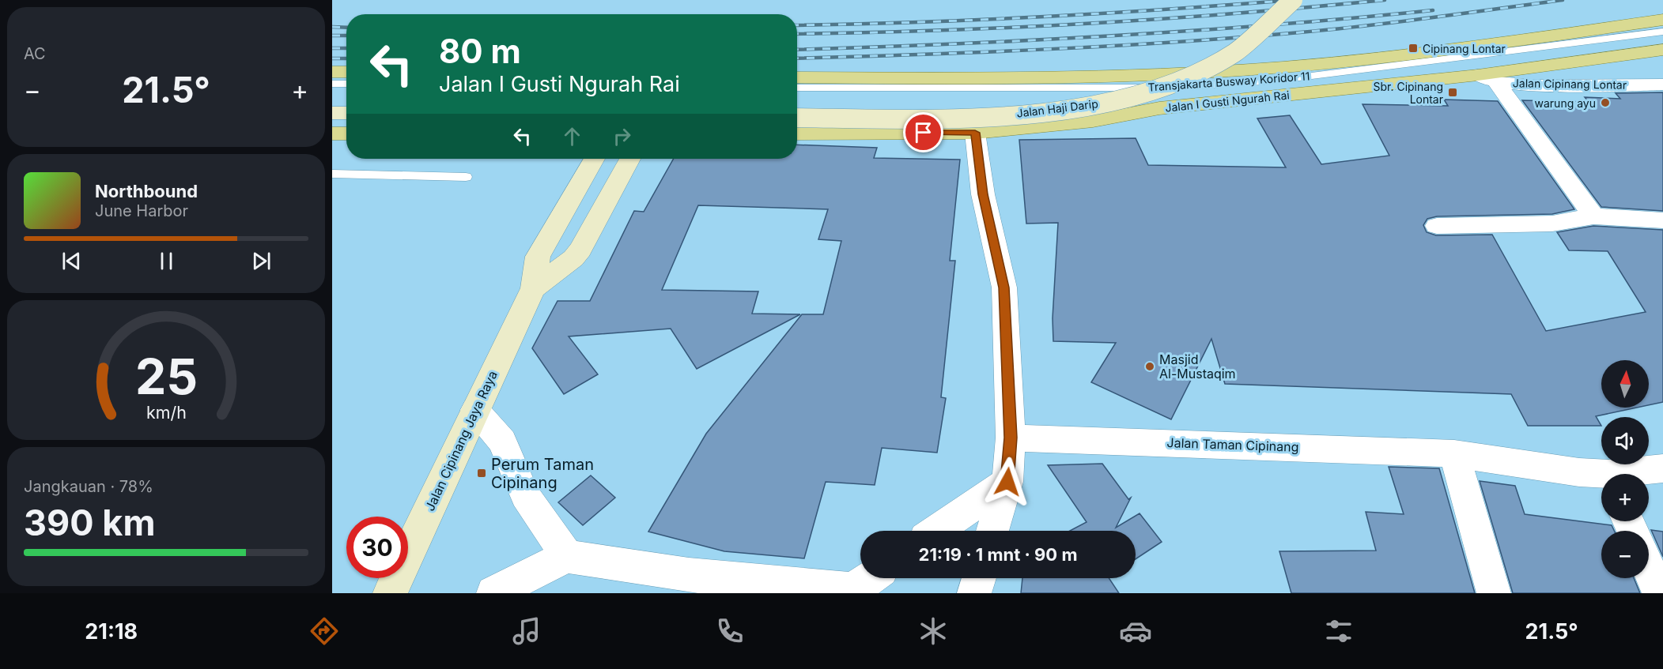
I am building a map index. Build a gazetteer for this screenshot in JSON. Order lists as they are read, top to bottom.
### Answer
{
  "streets": {
    "main road": ["Jalan I Gusti Ngurah Rai", "Jalan Haji Darip", "Jalan Cipinang Jaya Raya"],
    "street": ["Jalan Cipinang Lontar", "Jalan Taman Cipinang"],
    "lane": ["Transjakarta Busway Koridor 11"]
  },
  "crossings": [
    ["Jalan Cipinang Lontar", "Jalan I Gusti Ngurah Rai"]
  ],
  "places": {
    "transit": ["Cipinang Lontar", "Sbr. Cipinang Lontar", "Perum Taman Cipinang"],
    "other": ["warung ayu", "Masjid Al-Mustaqim"]
  },
  "north": "top",
  "page": {
    "tile": [
      "AC",
      ["Jangkauan · 78%", "390 km"]
    ],
    "turn": ["80 m", "Jalan I Gusti Ngurah Rai"],
    "heat": ["−", "21.5°", "+"],
    "song": ["Northbound", "June Harbor"],
    "map_buttons": ["+", "−"],
    "limit": "30",
    "trip": "21:19 · 1 mnt · 90 m",
    "tabs": ["21:18", "21.5°"],
    "gauge": ["25", "km/h"]
  }
}
